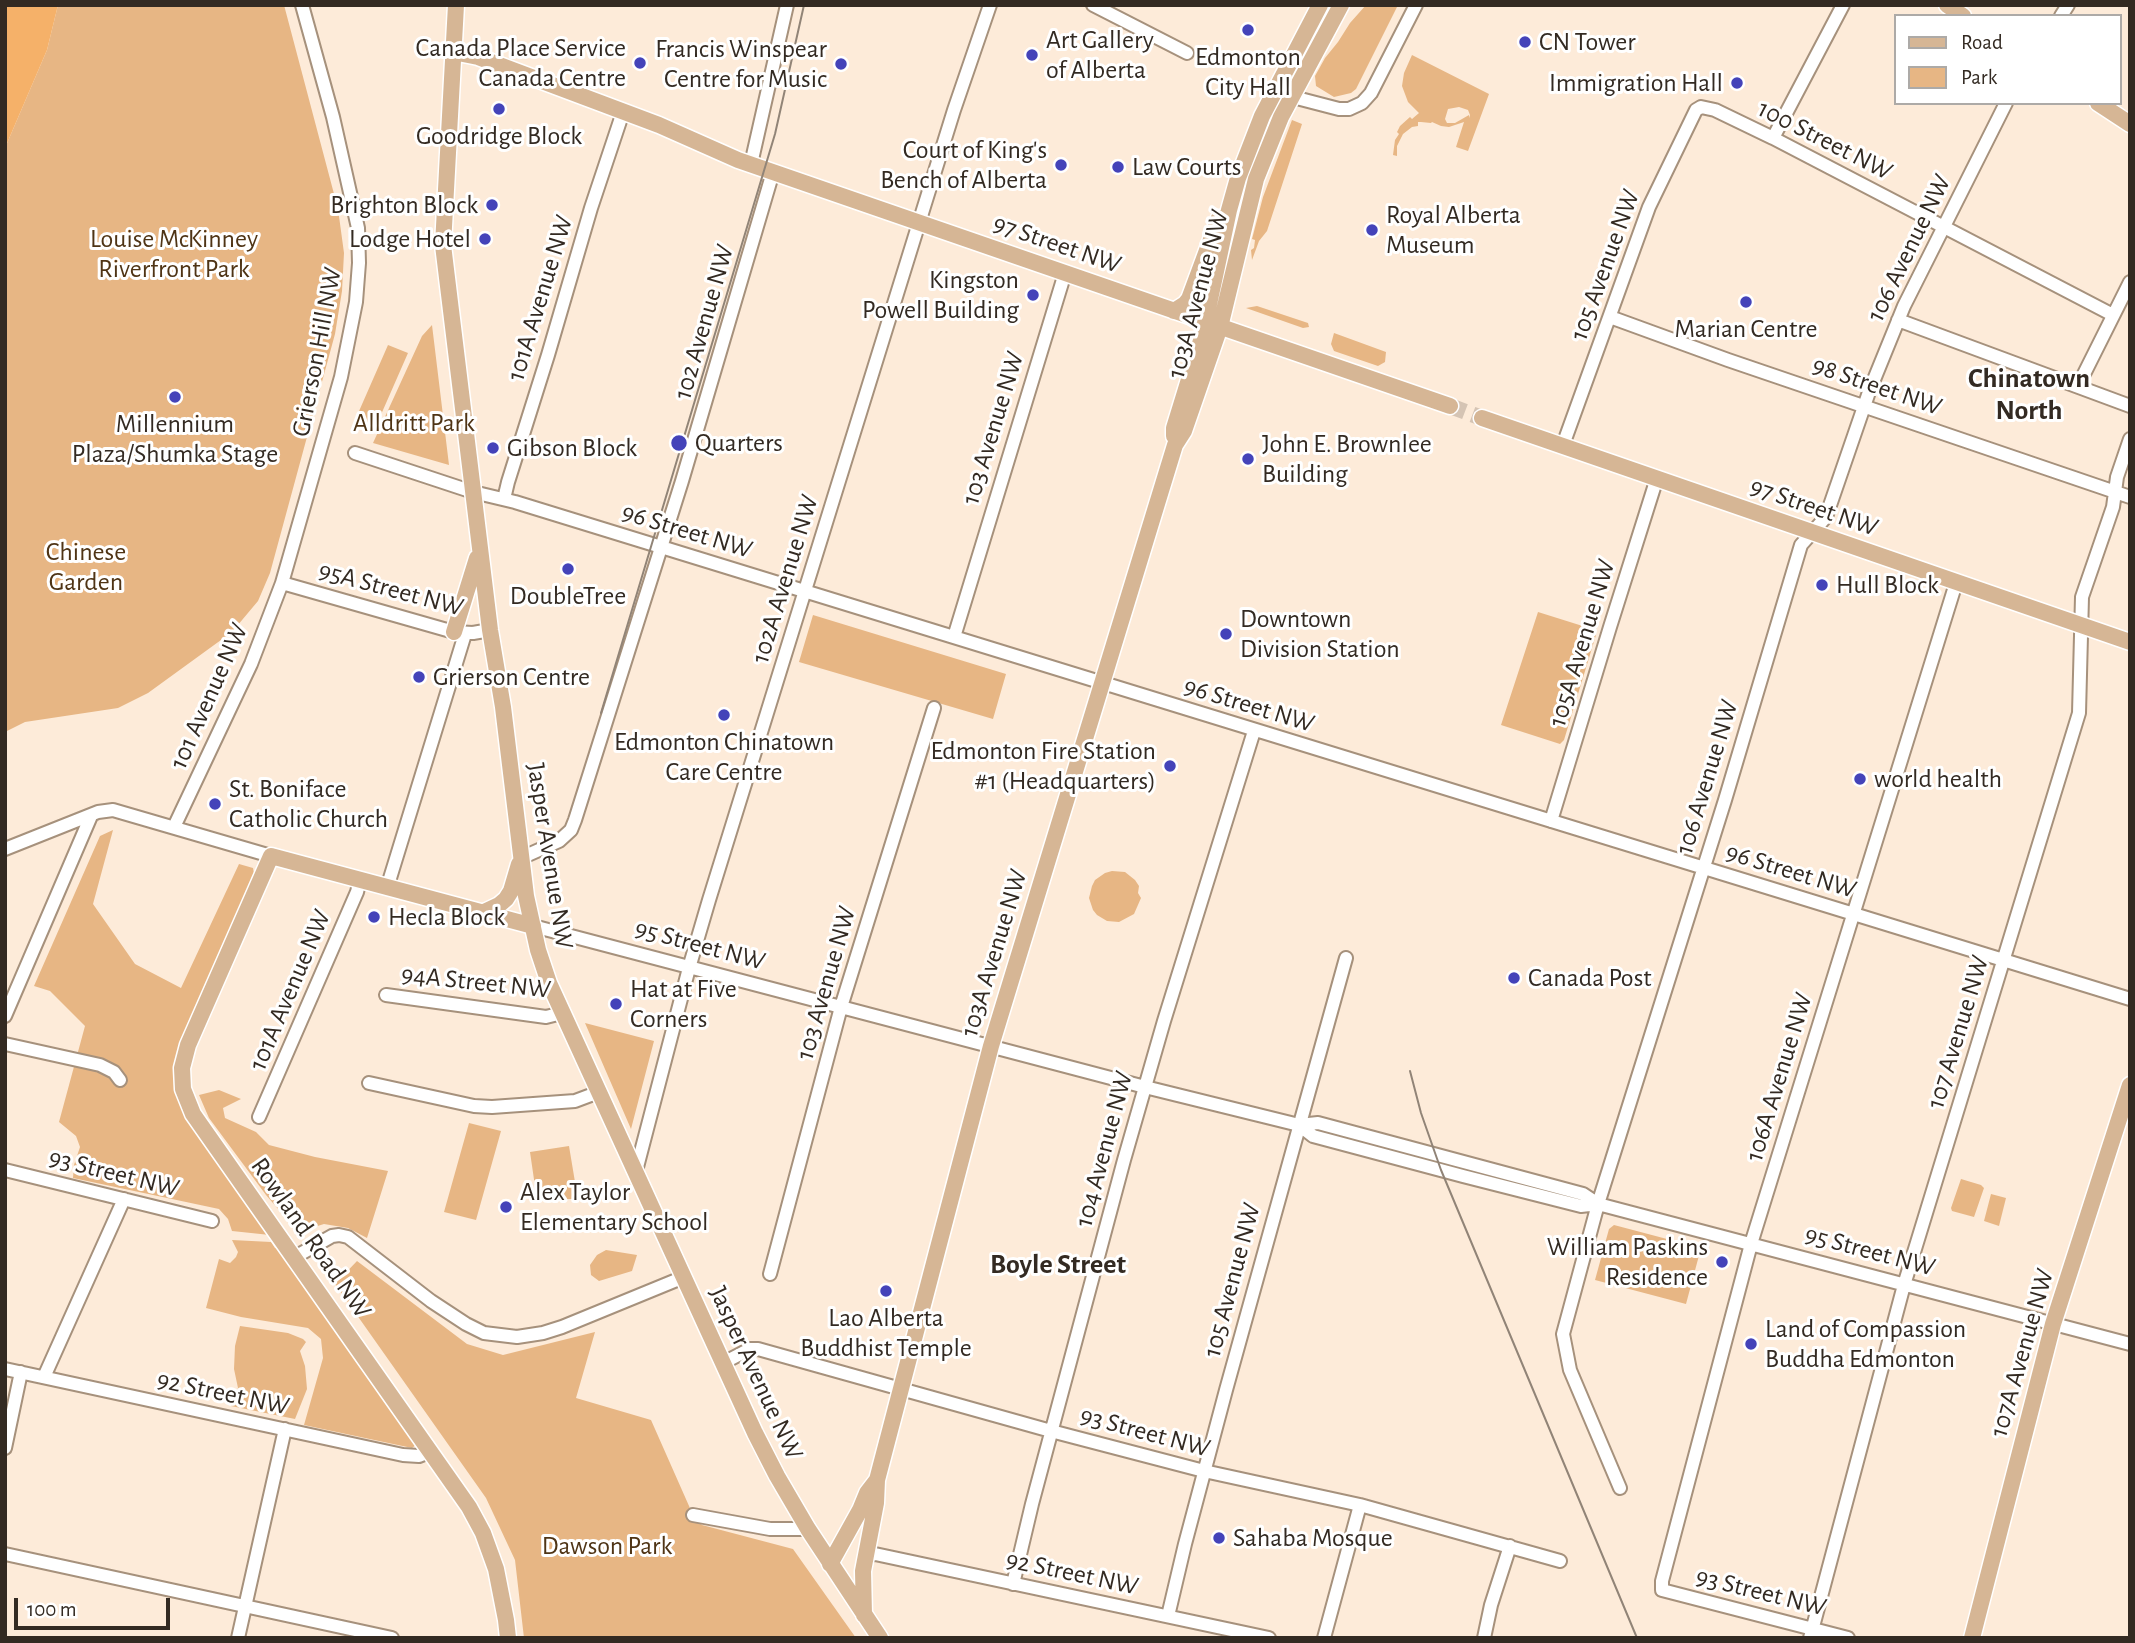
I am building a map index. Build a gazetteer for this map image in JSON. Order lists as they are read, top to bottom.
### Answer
{
  "streets": {
    "main road": [
      "97 Street NW",
      "103A Avenue NW",
      "Jasper Avenue NW",
      "95 Street NW",
      "Rowland Road NW",
      "107A Avenue NW"
    ],
    "street": [
      "100 Street NW",
      "106 Avenue NW",
      "105 Avenue NW",
      "101A Avenue NW",
      "102 Avenue NW",
      "Grierson Hill NW",
      "98 Street NW",
      "103 Avenue NW",
      "96 Street NW",
      "102A Avenue NW",
      "95A Street NW",
      "105A Avenue NW",
      "101 Avenue NW",
      "94A Street NW",
      "107 Avenue NW",
      "106A Avenue NW",
      "104 Avenue NW",
      "93 Street NW",
      "92 Street NW"
    ]
  },
  "crossings": [
    ["100 Street NW", "106 Avenue NW"],
    ["100 Street NW", "105 Avenue NW"],
    ["97 Street NW", "106 Avenue NW"],
    ["97 Street NW", "105 Avenue NW"],
    ["97 Street NW", "103A Avenue NW"],
    ["97 Street NW", "101A Avenue NW"],
    ["97 Street NW", "102 Avenue NW"],
    ["97 Street NW", "103 Avenue NW"],
    ["97 Street NW", "102A Avenue NW"],
    ["97 Street NW", "105A Avenue NW"],
    ["97 Street NW", "Jasper Avenue NW"],
    ["97 Street NW", "107 Avenue NW"],
    ["97 Street NW", "106A Avenue NW"],
    ["106 Avenue NW", "98 Street NW"],
    ["106 Avenue NW", "96 Street NW"],
    ["106 Avenue NW", "95 Street NW"],
    ["105 Avenue NW", "98 Street NW"],
    ["105 Avenue NW", "95 Street NW"],
    ["105 Avenue NW", "93 Street NW"],
    ["105 Avenue NW", "92 Street NW"],
    ["103A Avenue NW", "96 Street NW"],
    ["103A Avenue NW", "Jasper Avenue NW"],
    ["103A Avenue NW", "95 Street NW"],
    ["103A Avenue NW", "93 Street NW"],
    ["103A Avenue NW", "92 Street NW"],
    ["101A Avenue NW", "96 Street NW"],
    ["101A Avenue NW", "95 Street NW"],
    ["102 Avenue NW", "96 Street NW"],
    ["102 Avenue NW", "Jasper Avenue NW"],
    ["Grierson Hill NW", "95A Street NW"],
    ["Grierson Hill NW", "101 Avenue NW"],
    ["98 Street NW", "107 Avenue NW"],
    ["103 Avenue NW", "96 Street NW"],
    ["103 Avenue NW", "95 Street NW"],
    ["96 Street NW", "102A Avenue NW"],
    ["96 Street NW", "105A Avenue NW"],
    ["96 Street NW", "Jasper Avenue NW"],
    ["96 Street NW", "107 Avenue NW"],
    ["96 Street NW", "106A Avenue NW"],
    ["96 Street NW", "104 Avenue NW"],
    ["102A Avenue NW", "Jasper Avenue NW"],
    ["102A Avenue NW", "95 Street NW"],
    ["95A Street NW", "101 Avenue NW"],
    ["95A Street NW", "Jasper Avenue NW"],
    ["101 Avenue NW", "95 Street NW"],
    ["Jasper Avenue NW", "95 Street NW"],
    ["Jasper Avenue NW", "94A Street NW"],
    ["Jasper Avenue NW", "93 Street NW"],
    ["95 Street NW", "107 Avenue NW"],
    ["95 Street NW", "106A Avenue NW"],
    ["95 Street NW", "104 Avenue NW"],
    ["95 Street NW", "Rowland Road NW"],
    ["95 Street NW", "107A Avenue NW"],
    ["107 Avenue NW", "93 Street NW"],
    ["106A Avenue NW", "93 Street NW"],
    ["104 Avenue NW", "93 Street NW"],
    ["104 Avenue NW", "92 Street NW"],
    ["Rowland Road NW", "92 Street NW"]
  ],
  "districts": ["Chinatown North", "Boyle Street"],
  "parks": [
    "Louise McKinney Riverfront Park",
    "Alldritt Park",
    "Chinese Garden",
    "Dawson Park"
  ],
  "places": [
    "Edmonton City Hall",
    "CN Tower",
    "Art Gallery of Alberta",
    "Canada Place Service Canada Centre",
    "Francis Winspear Centre for Music",
    "Immigration Hall",
    "Goodridge Block",
    "Court of King's Bench of Alberta",
    "Law Courts",
    "Brighton Block",
    "Royal Alberta Museum",
    "Lodge Hotel",
    "Kingston Powell Building",
    "Marian Centre",
    "Millennium Plaza/Shumka Stage",
    "Quarters",
    "Gibson Block",
    "John E. Brownlee Building",
    "DoubleTree",
    "Hull Block",
    "Downtown Division Station",
    "Grierson Centre",
    "Edmonton Chinatown Care Centre",
    "Edmonton Fire Station #1 (Headquarters)",
    "world health",
    "St. Boniface Catholic Church",
    "Hecla Block",
    "Canada Post",
    "Hat at Five Corners",
    "Alex Taylor Elementary School",
    "William Paskins Residence",
    "Lao Alberta Buddhist Temple",
    "Land of Compassion Buddha Edmonton",
    "Sahaba Mosque"
  ],
  "legend": ["Road", "Park"],
  "scale_bar": "100 m"
}
